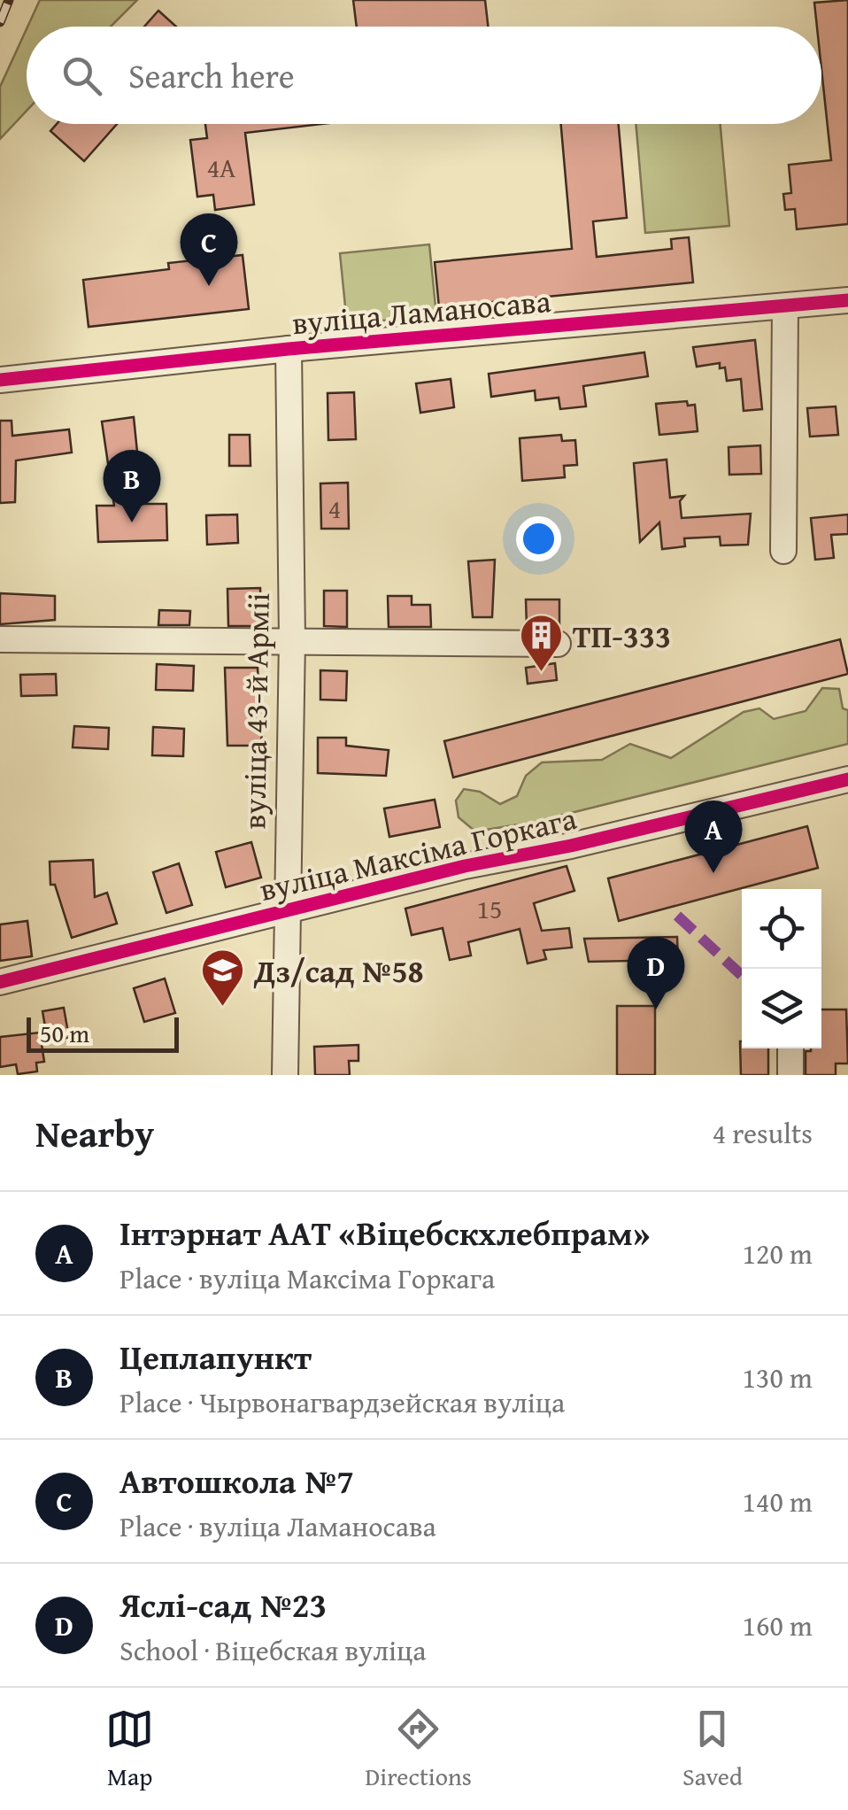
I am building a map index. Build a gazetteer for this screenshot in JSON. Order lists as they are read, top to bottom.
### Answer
{
  "streets": {
    "street": ["вуліца Ламаносава", "вуліца 43-й Арміі", "вуліца Максіма Горкага"]
  },
  "crossings": [
    ["вуліца Ламаносава", "вуліца 43-й Арміі"],
    ["вуліца 43-й Арміі", "вуліца Максіма Горкага"]
  ],
  "places": {
    "building": ["ТП-333"],
    "school or university": ["Дз/сад №58"]
  },
  "house_numbers": ["4А", "4", "15"],
  "scale_bar": "50 m",
  "page": {
    "search": "Search here",
    "pins": [
      "C",
      "B",
      "A",
      "D"
    ],
    "scale": "50 m",
    "heading": ["Nearby", "4 results"],
    "list": [
      {
        "mark": "A",
        "name": "Інтэрнат ААТ «Віцебскхлебпрам»",
        "note": "Place · вуліца Максіма Горкага",
        "value": "120 m"
      },
      {
        "mark": "B",
        "name": "Цеплапункт",
        "note": "Place · Чырвонагвардзейская вуліца",
        "value": "130 m"
      },
      {
        "mark": "C",
        "name": "Автошкола №7",
        "note": "Place · вуліца Ламаносава",
        "value": "140 m"
      },
      {
        "mark": "D",
        "name": "Яслі-сад №23",
        "note": "School · Віцебская вуліца",
        "value": "160 m"
      }
    ],
    "nav": ["Map", "Directions", "Saved"]
  }
}
